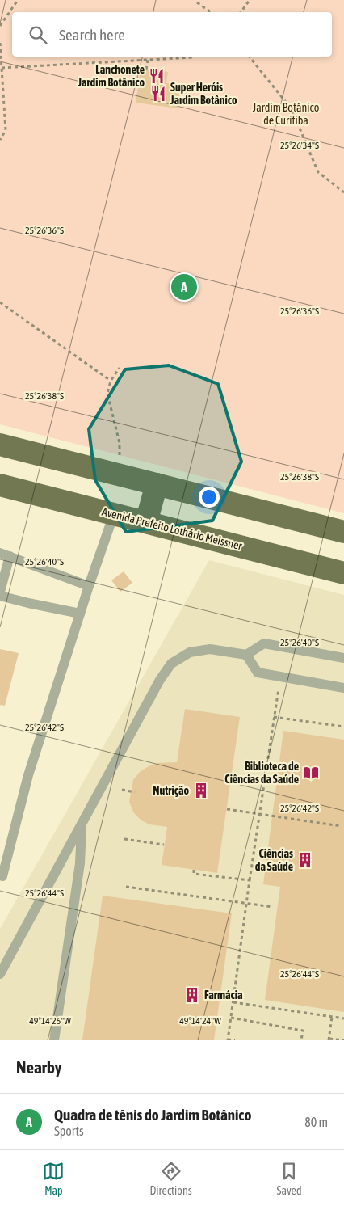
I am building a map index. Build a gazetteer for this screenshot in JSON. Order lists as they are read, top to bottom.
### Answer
{
  "streets": {
    "main road": ["Avenida Prefeito Lothário Meissner"]
  },
  "parks": ["Jardim Botânico de Curitiba"],
  "places": {
    "restaurant": ["Lanchonete Jardim Botânico", "Super Heróis Jardim Botânico"],
    "library": ["Biblioteca de Ciências da Saúde"],
    "building": ["Nutrição", "Ciências da Saúde", "Farmácia"]
  },
  "page": {
    "search": "Search here",
    "pins": "A",
    "heading": "Nearby",
    "list": [
      {
        "mark": "A",
        "name": "Quadra de tênis do Jardim Botânico",
        "note": "Sports",
        "value": "80 m"
      }
    ],
    "nav": ["Map", "Directions", "Saved"]
  },
  "coordinates": [
    "25°26'34\"S",
    "25°26'36\"S",
    "25°26'38\"S",
    "25°26'40\"S",
    "25°26'42\"S",
    "25°26'44\"S",
    "49°14'26\"W",
    "49°14'24\"W"
  ]
}
